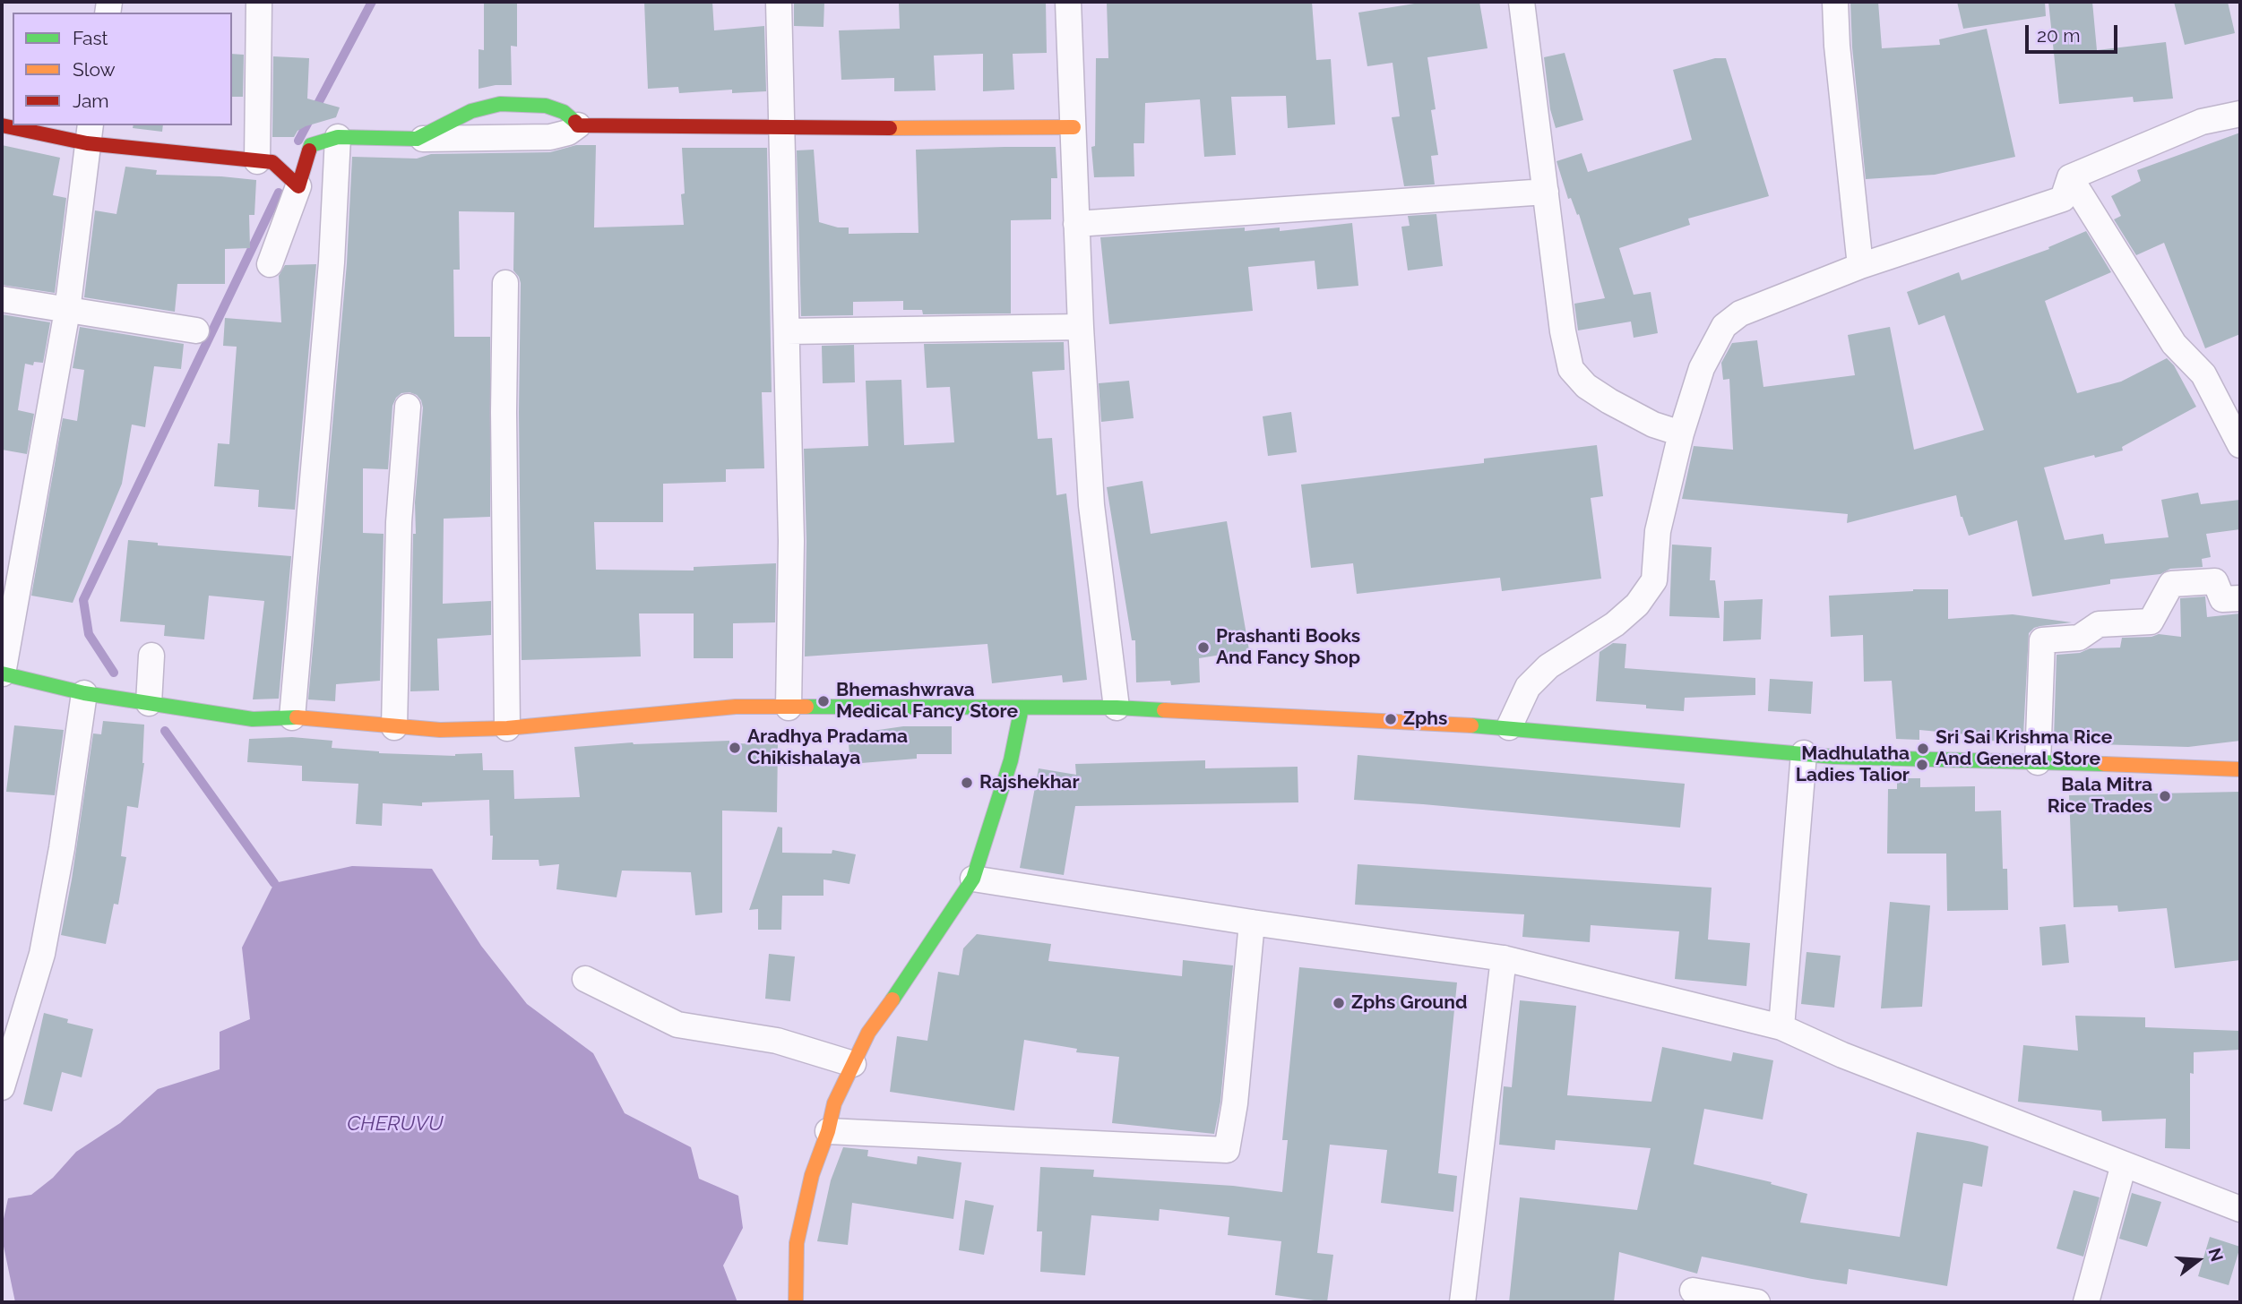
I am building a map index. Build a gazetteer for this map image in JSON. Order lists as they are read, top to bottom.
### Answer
{
  "water": ["CHERUVU"],
  "places": [
    "Prashanti Books And Fancy Shop",
    "Bhemashwrava Medical Fancy Store",
    "Zphs",
    "Aradhya Pradama Chikishalaya",
    "Sri Sai Krishma Rice And General Store",
    "Madhulatha Ladies Talior",
    "Rajshekhar",
    "Bala Mitra Rice Trades",
    "Zphs Ground"
  ],
  "legend": ["Fast", "Slow", "Jam"],
  "scale_bar": "20 m",
  "north": "right"
}
